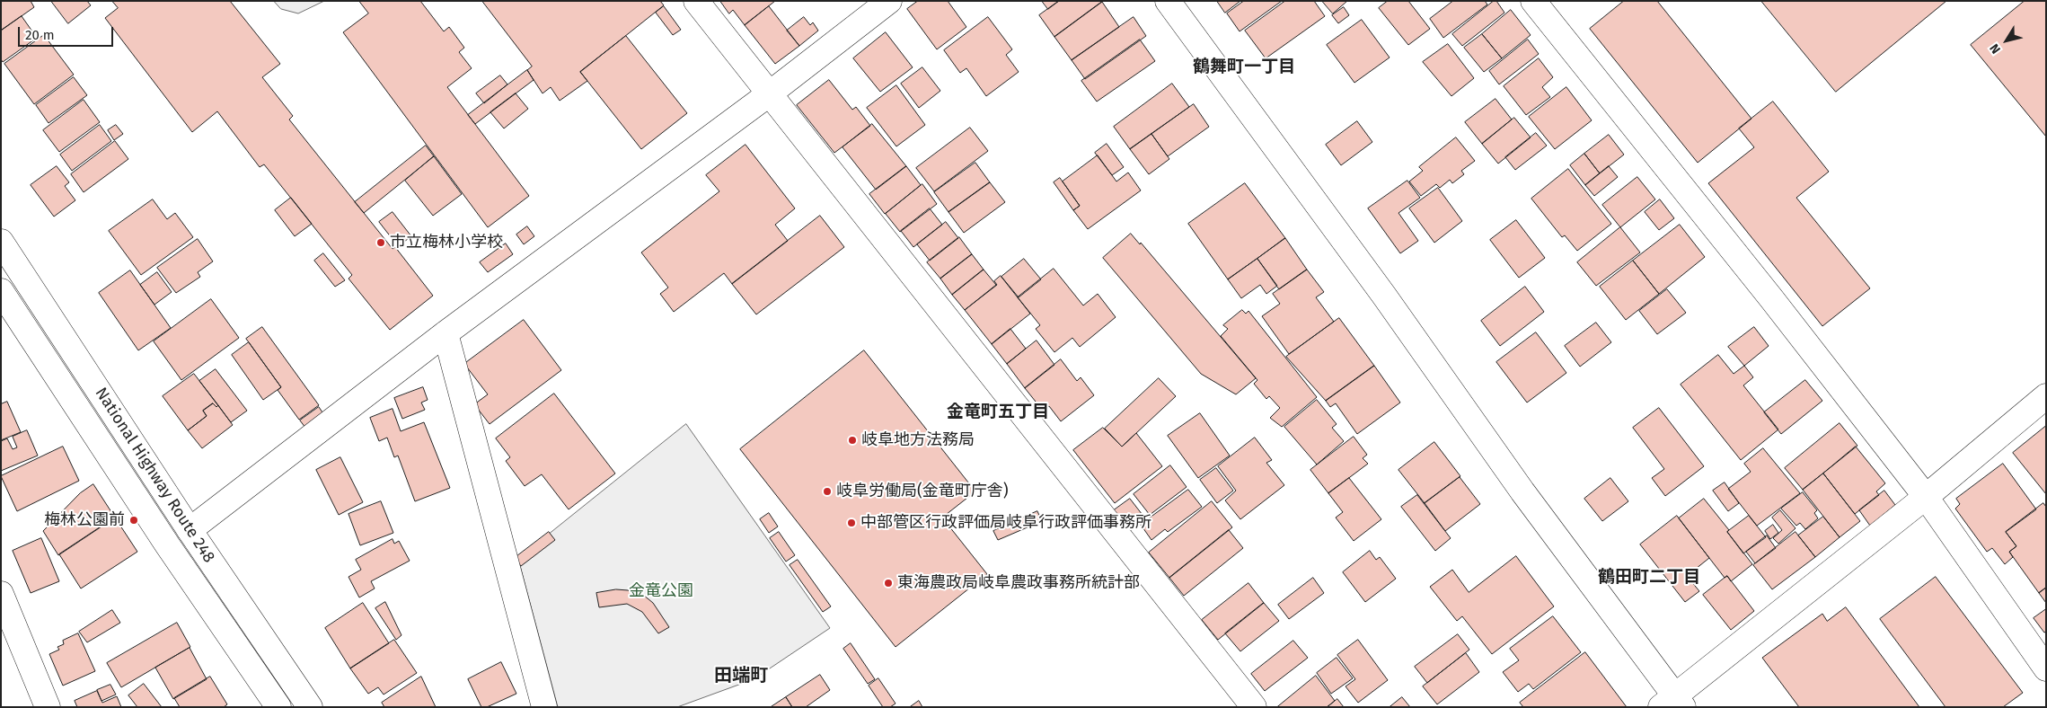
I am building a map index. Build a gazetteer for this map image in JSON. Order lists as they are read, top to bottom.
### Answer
{
  "streets": {
    "main road": ["National Highway Route 248"]
  },
  "districts": [
    "鶴舞町一丁目",
    "金竜町五丁目",
    "鶴田町二丁目",
    "田端町"
  ],
  "parks": ["金竜公園"],
  "places": [
    "市立梅林小学校",
    "岐阜地方法務局",
    "岐阜労働局(金竜町庁舎)",
    "梅林公園前",
    "中部管区行政評価局岐阜行政評価事務所",
    "東海農政局岐阜農政事務所統計部"
  ],
  "scale_bar": "20 m",
  "north": "bottom left"
}
